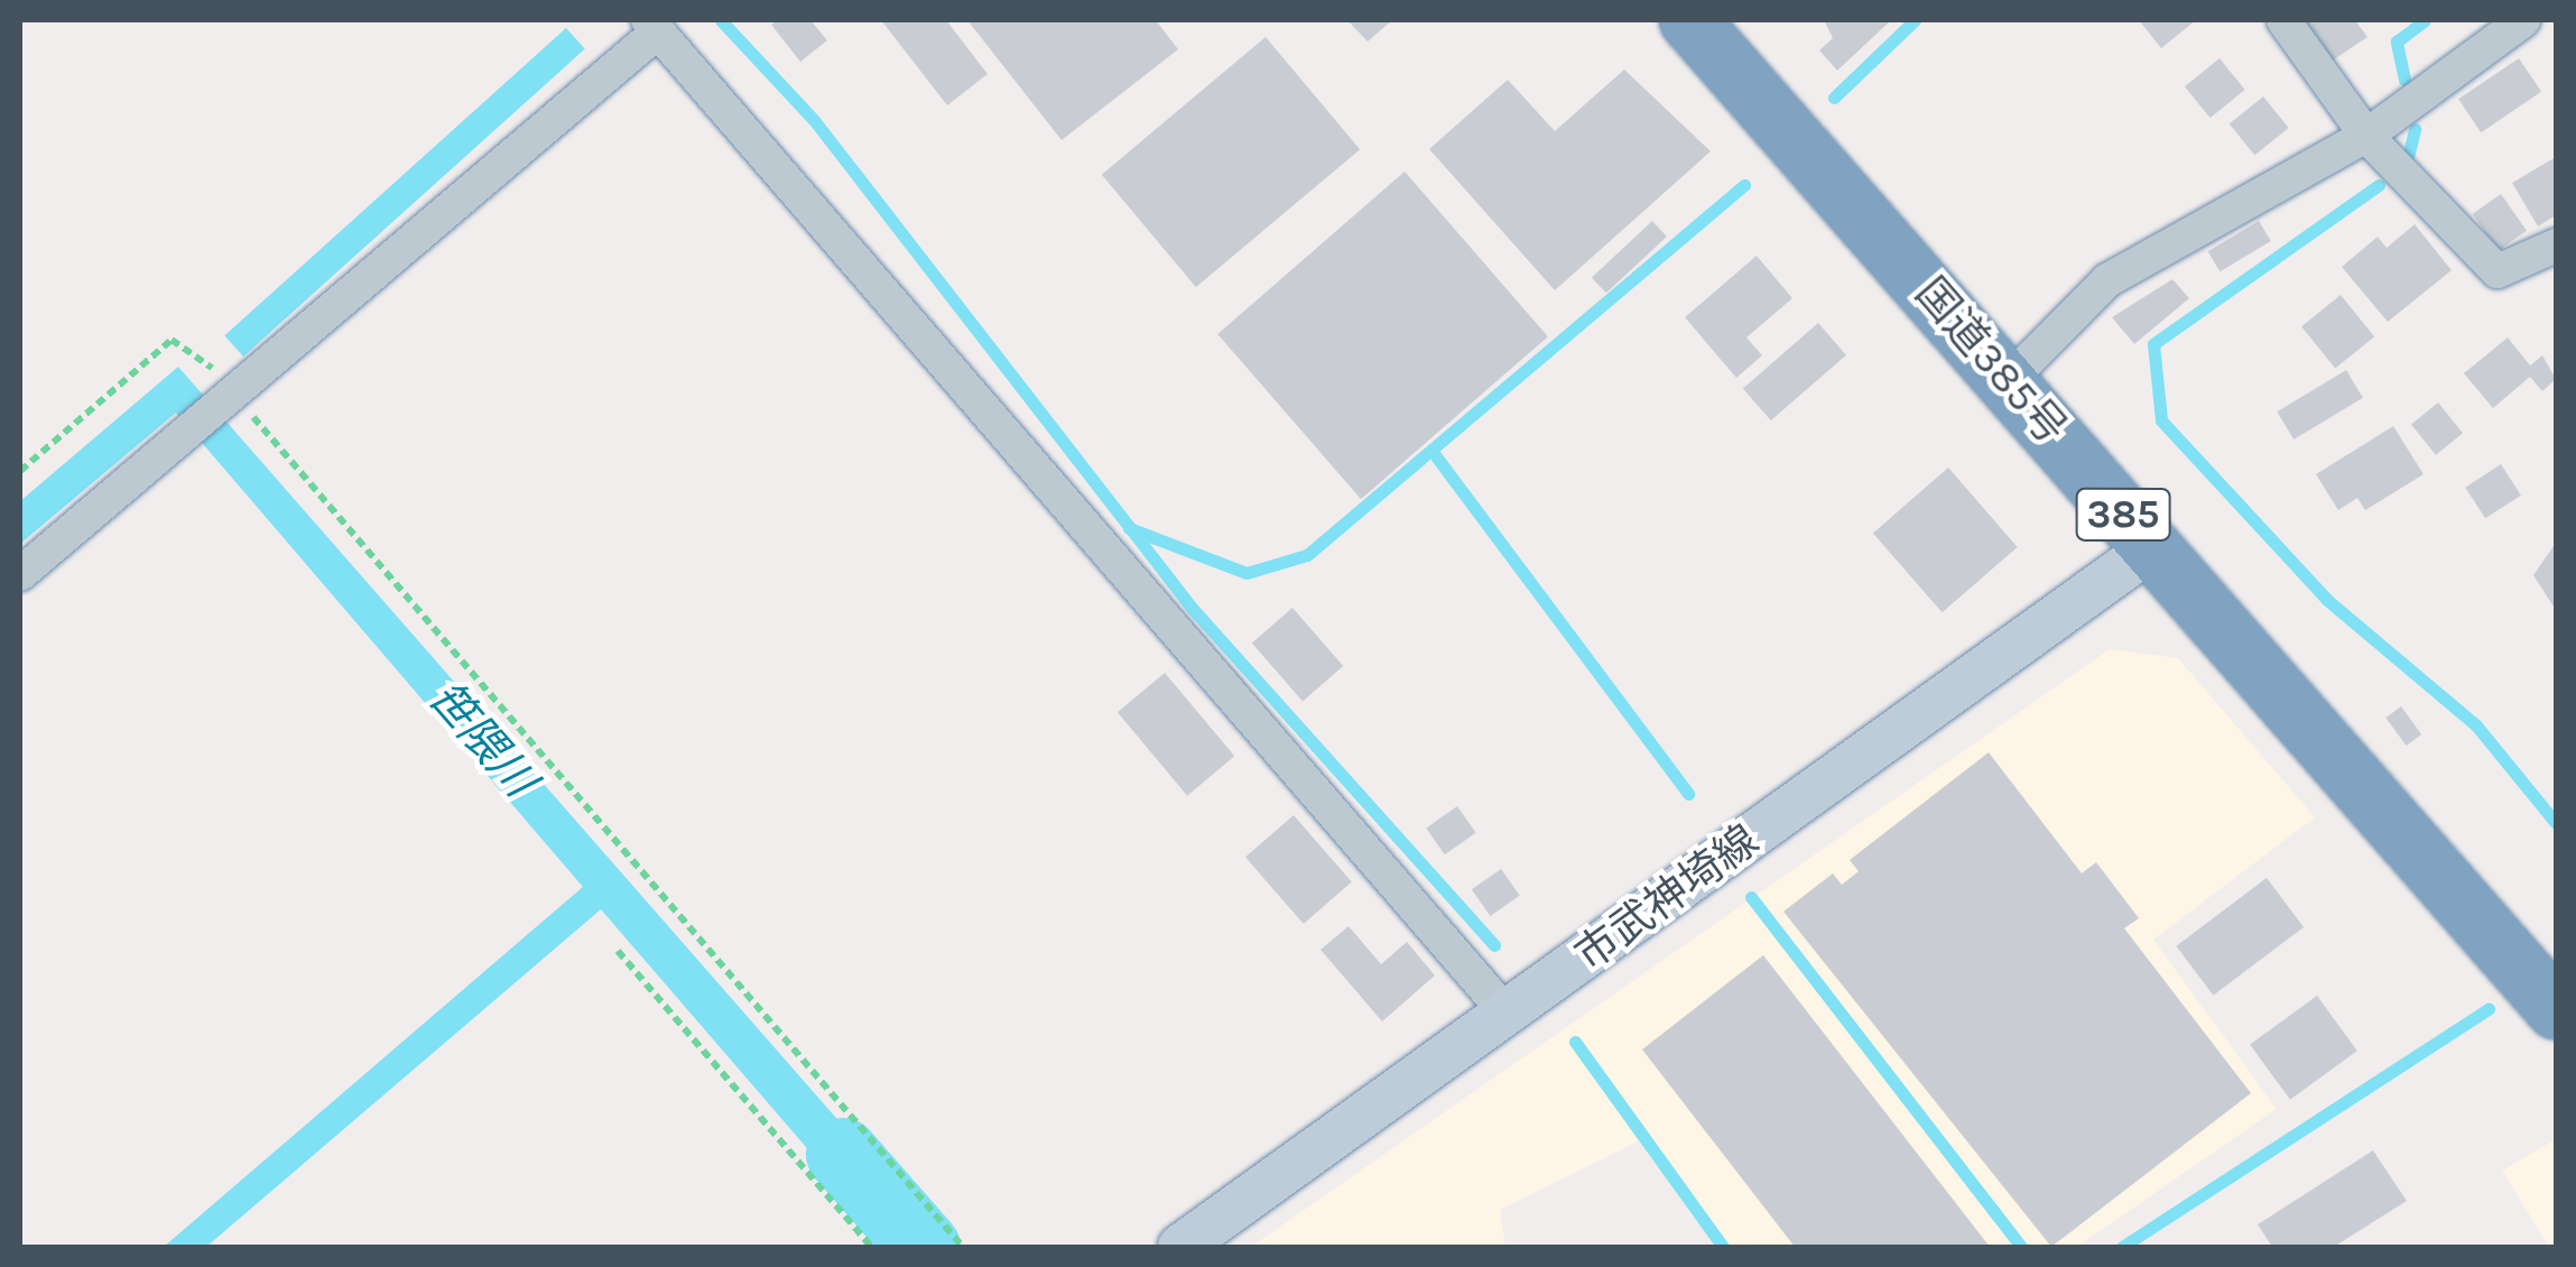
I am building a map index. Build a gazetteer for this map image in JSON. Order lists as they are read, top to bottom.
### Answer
{
  "streets": {
    "highway": ["国道385号", "385"],
    "main road": ["市武神埼線"]
  },
  "crossings": [
    ["国道385号", "市武神埼線"]
  ],
  "water": ["笹隈川"]
}
